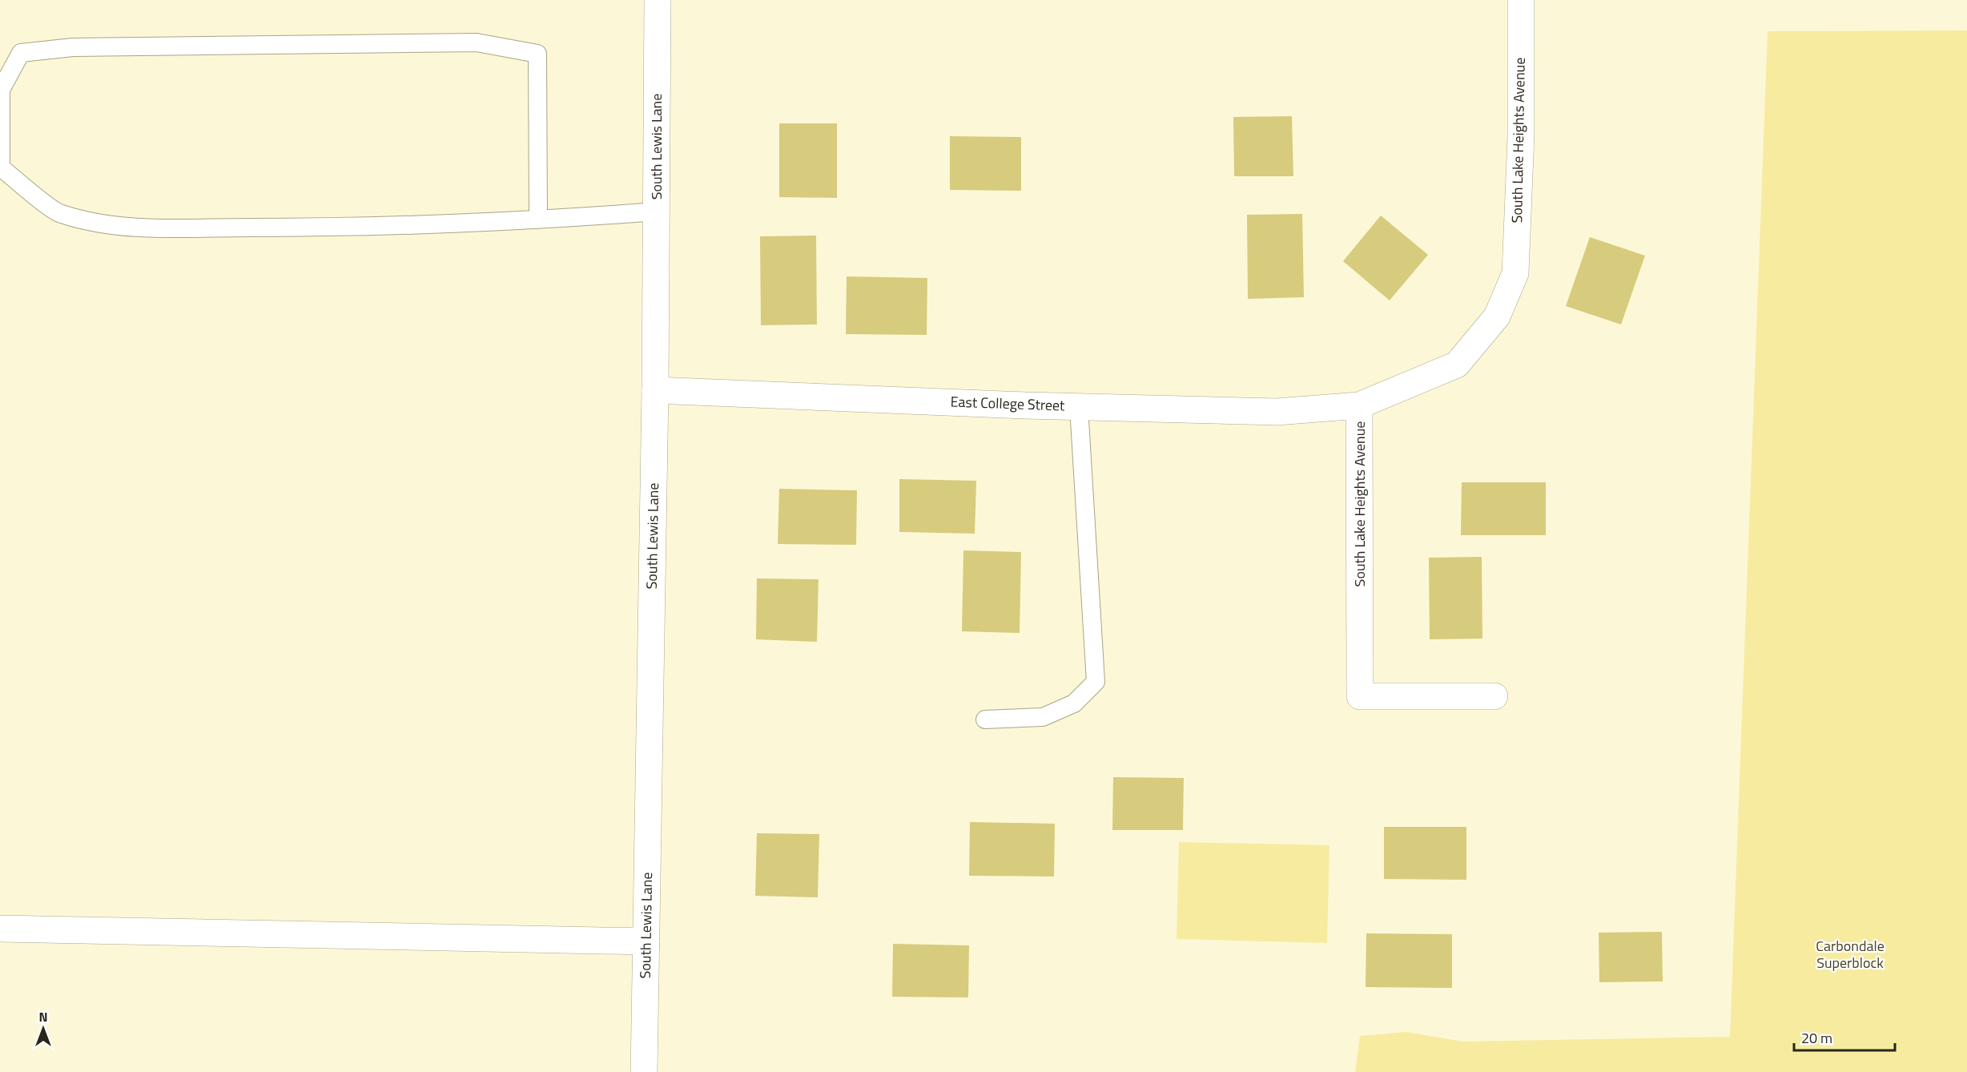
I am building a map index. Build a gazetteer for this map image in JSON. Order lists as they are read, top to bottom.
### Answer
{
  "streets": {
    "street": ["South Lake Heights Avenue", "South Lewis Lane", "East College Street"]
  },
  "crossings": [
    ["South Lake Heights Avenue", "East College Street"],
    ["South Lewis Lane", "East College Street"]
  ],
  "parks": ["Carbondale Superblock"],
  "scale_bar": "20 m",
  "north": "top"
}
